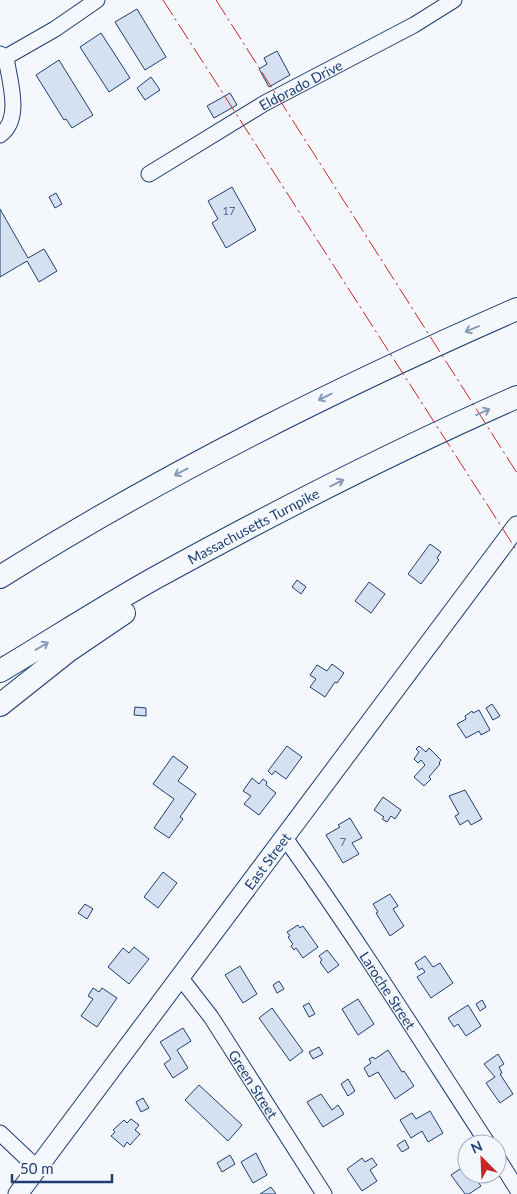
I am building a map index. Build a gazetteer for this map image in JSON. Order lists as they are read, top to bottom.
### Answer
{
  "streets": {
    "highway": ["Massachusetts Turnpike"],
    "main road": ["East Street"],
    "street": ["Eldorado Drive", "Laroche Street", "Green Street"]
  },
  "crossings": [
    ["East Street", "Laroche Street"],
    ["East Street", "Green Street"]
  ],
  "house_numbers": ["17", "7"],
  "scale_bar": "50 m",
  "north": "top left"
}
